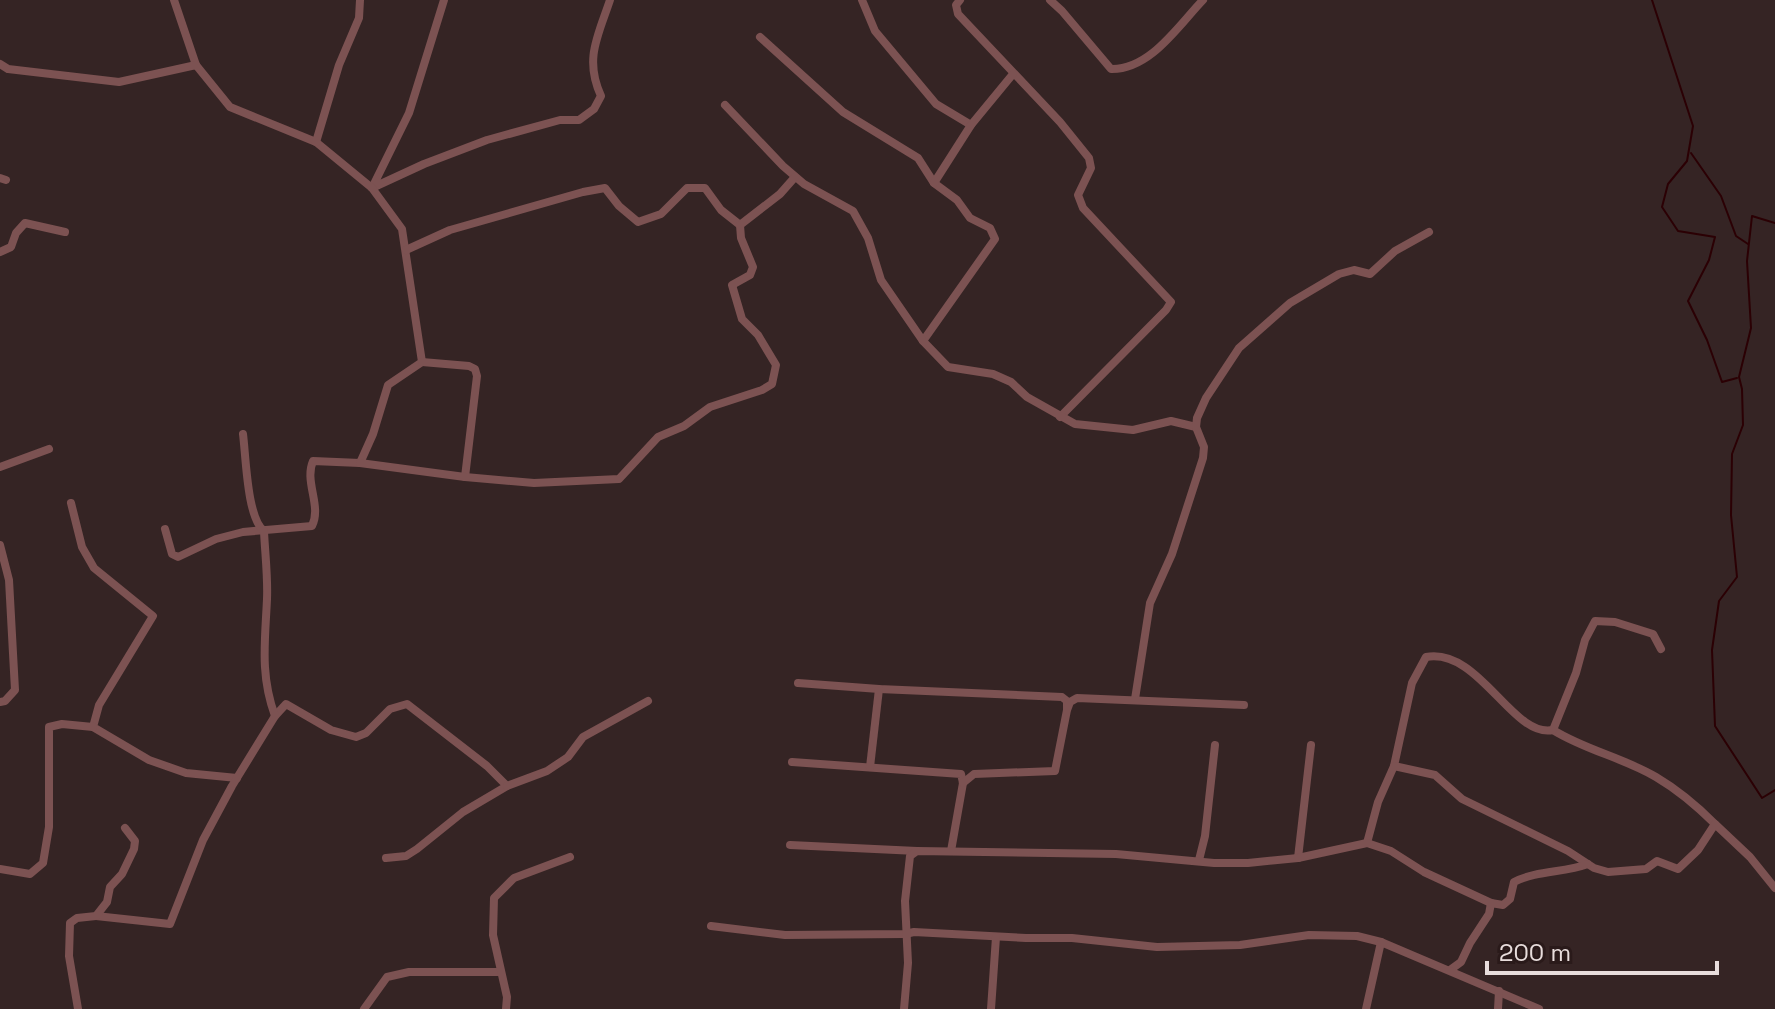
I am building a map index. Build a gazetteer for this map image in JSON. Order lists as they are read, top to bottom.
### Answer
{
  "scale_bar": "200 m"
}
